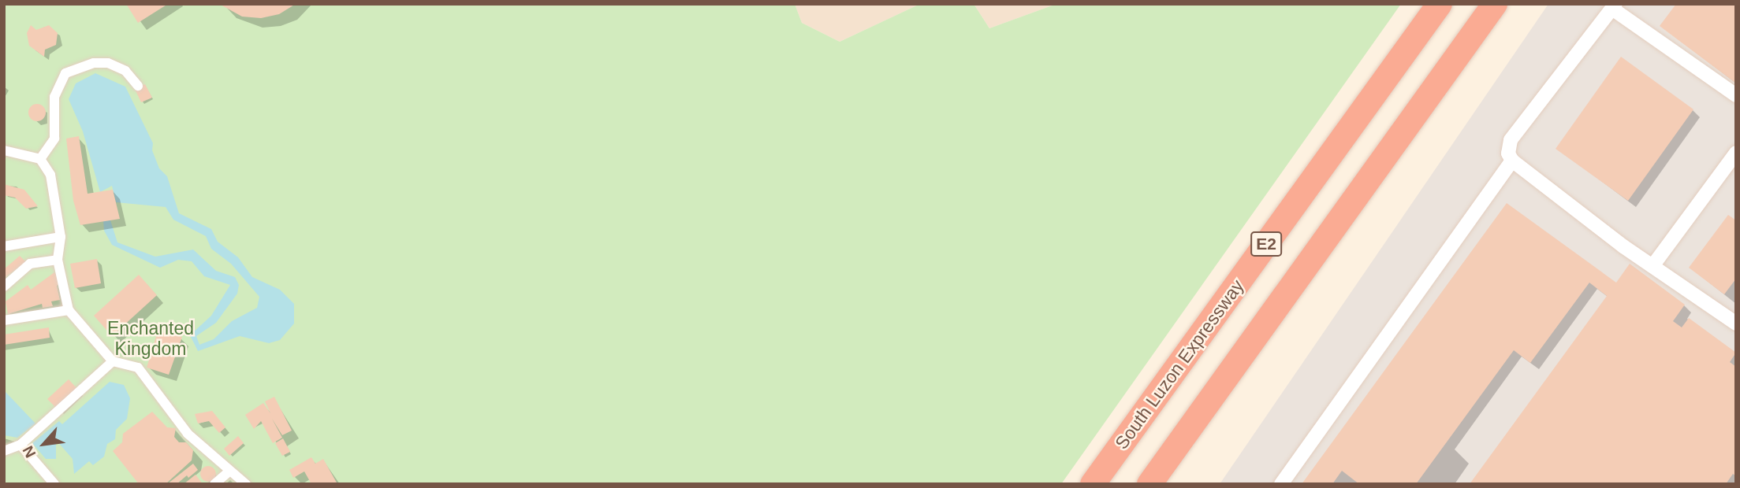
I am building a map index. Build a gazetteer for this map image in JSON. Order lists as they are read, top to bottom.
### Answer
{
  "streets": {
    "highway": ["E2", "South Luzon Expressway"]
  },
  "parks": ["Enchanted Kingdom"],
  "north": "bottom left"
}
